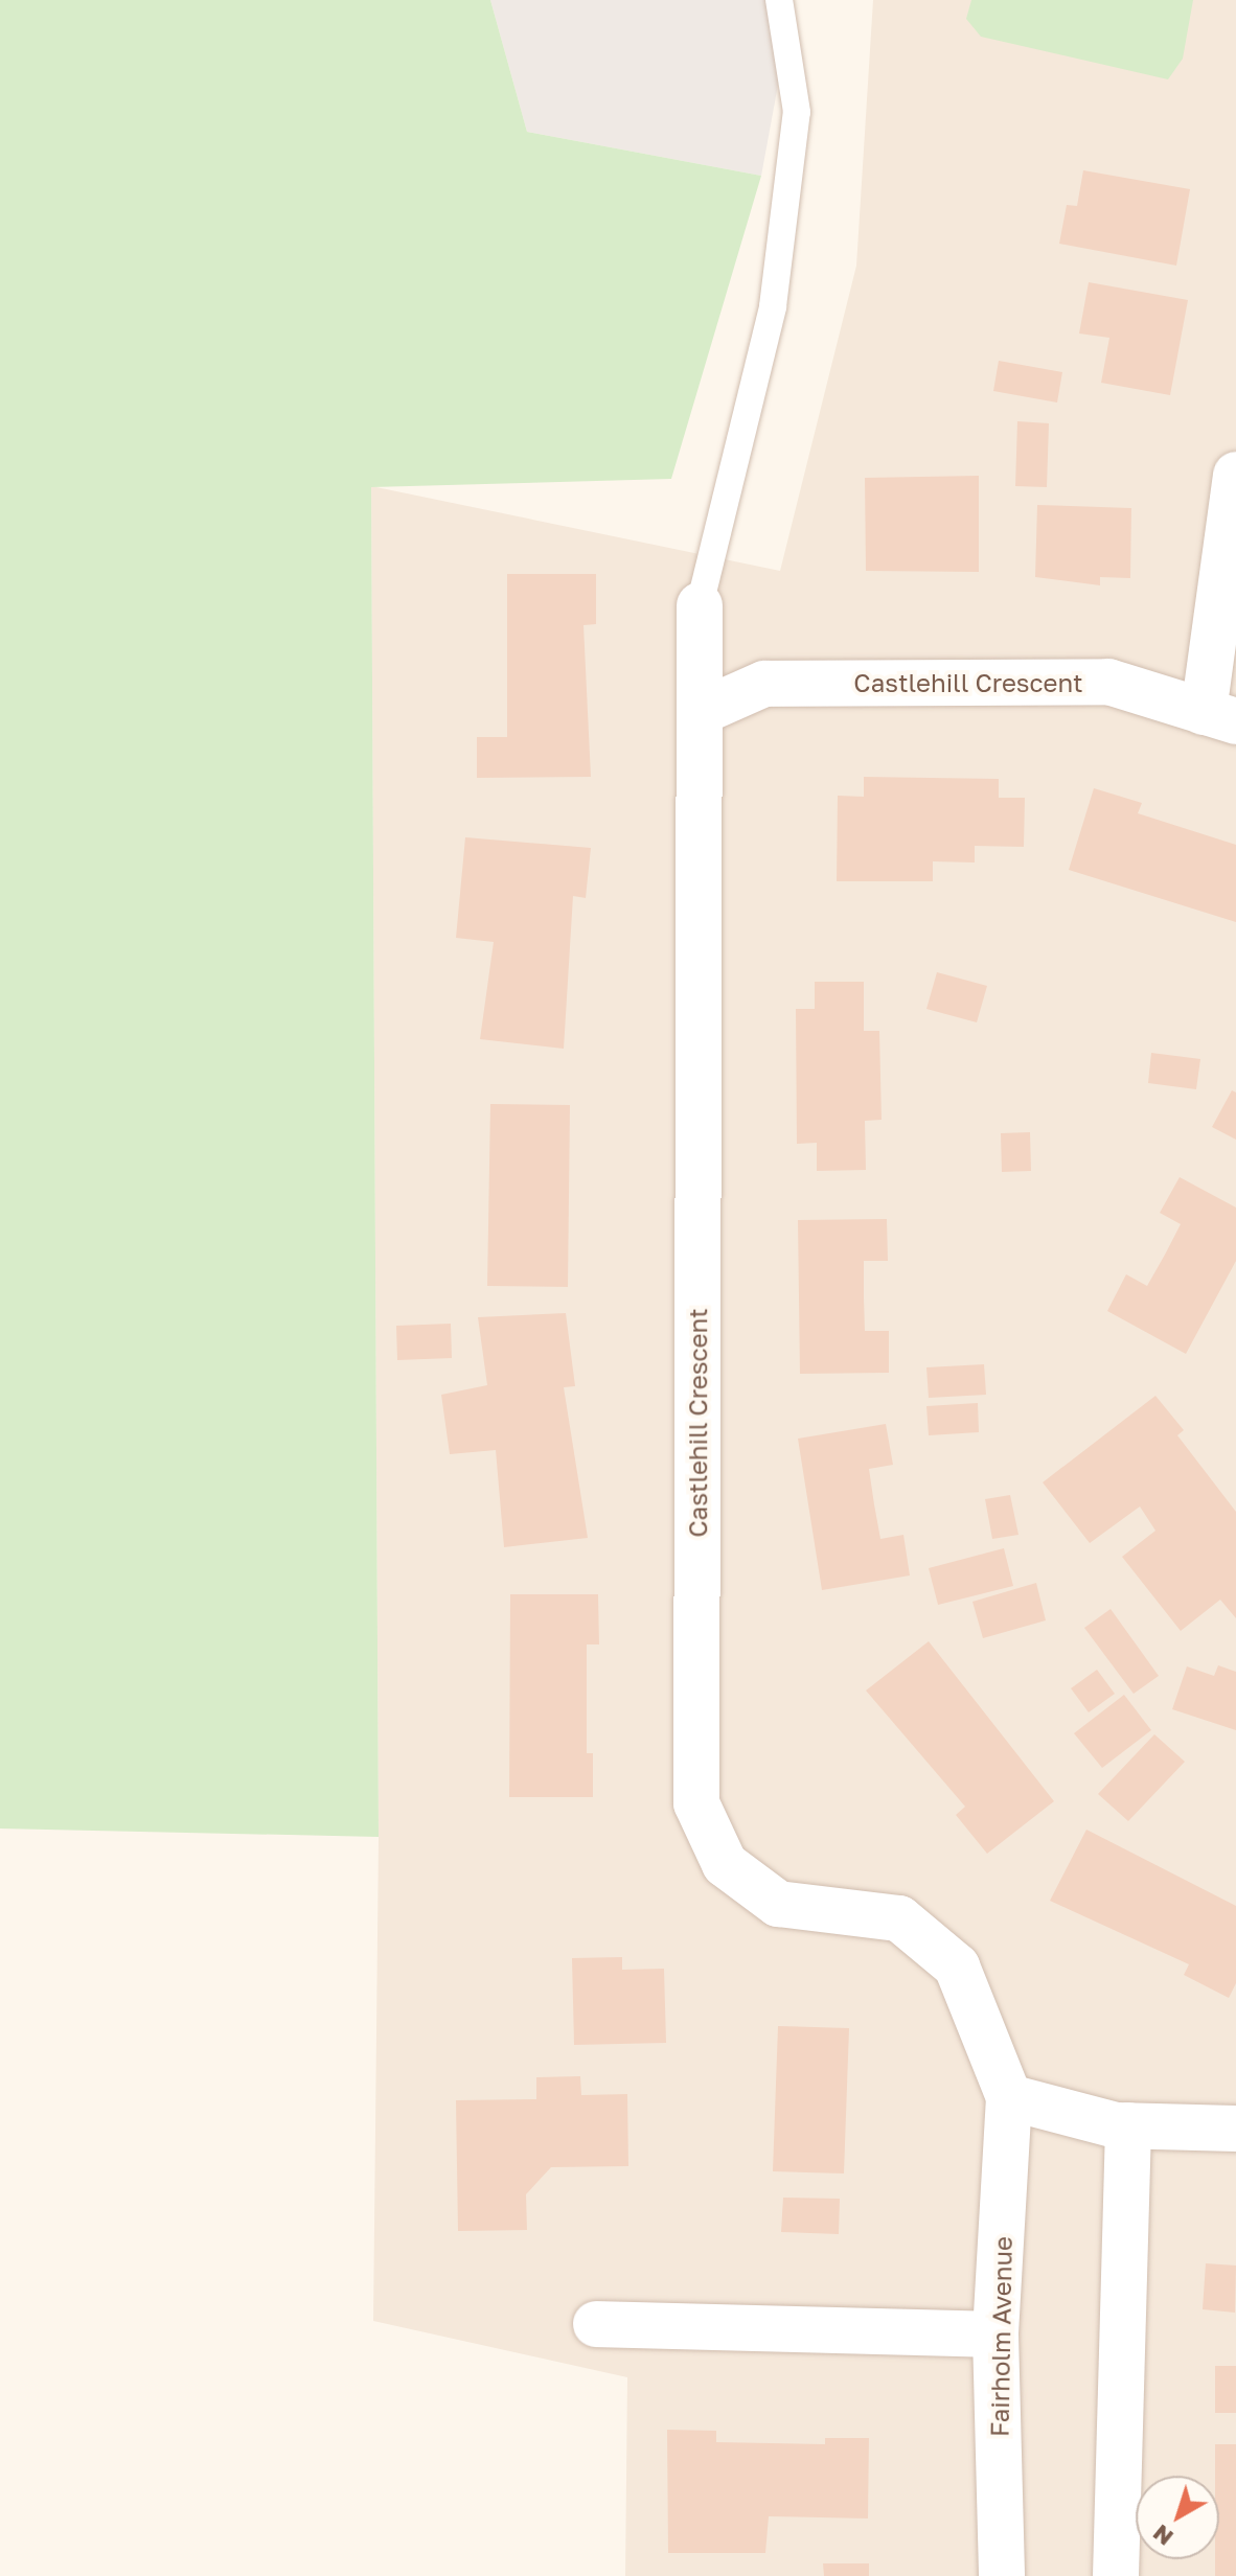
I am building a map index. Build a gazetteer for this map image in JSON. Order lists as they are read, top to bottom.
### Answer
{
  "streets": {
    "street": ["Castlehill Crescent", "Fairholm Avenue"]
  },
  "crossings": [
    ["Castlehill Crescent", "Fairholm Avenue"]
  ],
  "north": "bottom left"
}
